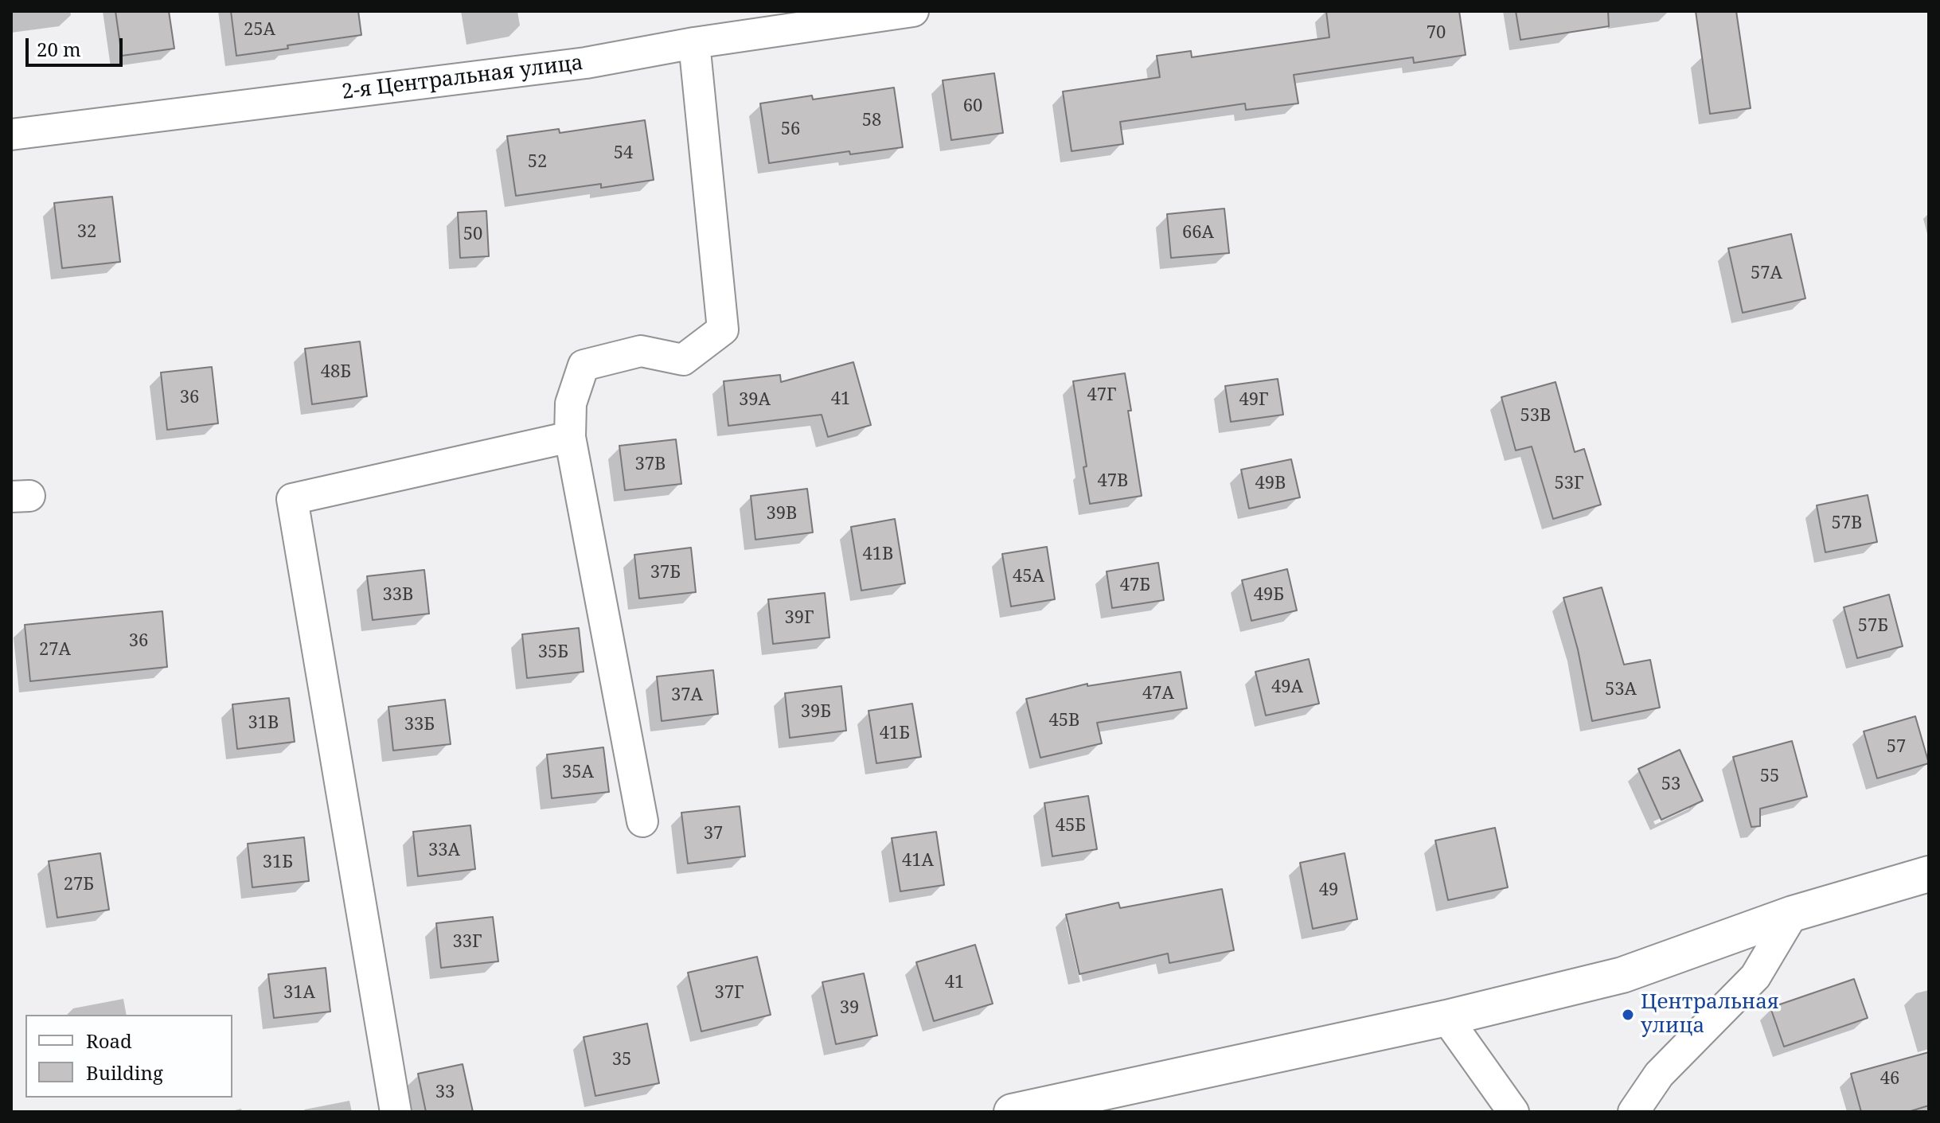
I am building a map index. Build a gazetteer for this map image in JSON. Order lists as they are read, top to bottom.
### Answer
{
  "streets": {
    "street": ["2-я Центральная улица"]
  },
  "places": ["Центральная улица"],
  "house_numbers": [
    "25А",
    "70",
    "60",
    "58",
    "56",
    "54",
    "52",
    "32",
    "66А",
    "50",
    "57А",
    "48Б",
    "47Г",
    "36",
    "41",
    "39А",
    "49Г",
    "53В",
    "37В",
    "47В",
    "49В",
    "53Г",
    "39В",
    "57В",
    "41В",
    "37Б",
    "45А",
    "47Б",
    "33В",
    "49Б",
    "39Г",
    "57Б",
    "36",
    "27А",
    "35Б",
    "49А",
    "53А",
    "47А",
    "37А",
    "39Б",
    "45В",
    "31В",
    "33Б",
    "41Б",
    "57",
    "35А",
    "55",
    "53",
    "45Б",
    "37",
    "33А",
    "41А",
    "31Б",
    "27Б",
    "49",
    "33Г",
    "41",
    "31А",
    "37Г",
    "39",
    "35",
    "46",
    "33"
  ],
  "legend": ["Road", "Building"],
  "scale_bar": "20 m"
}
